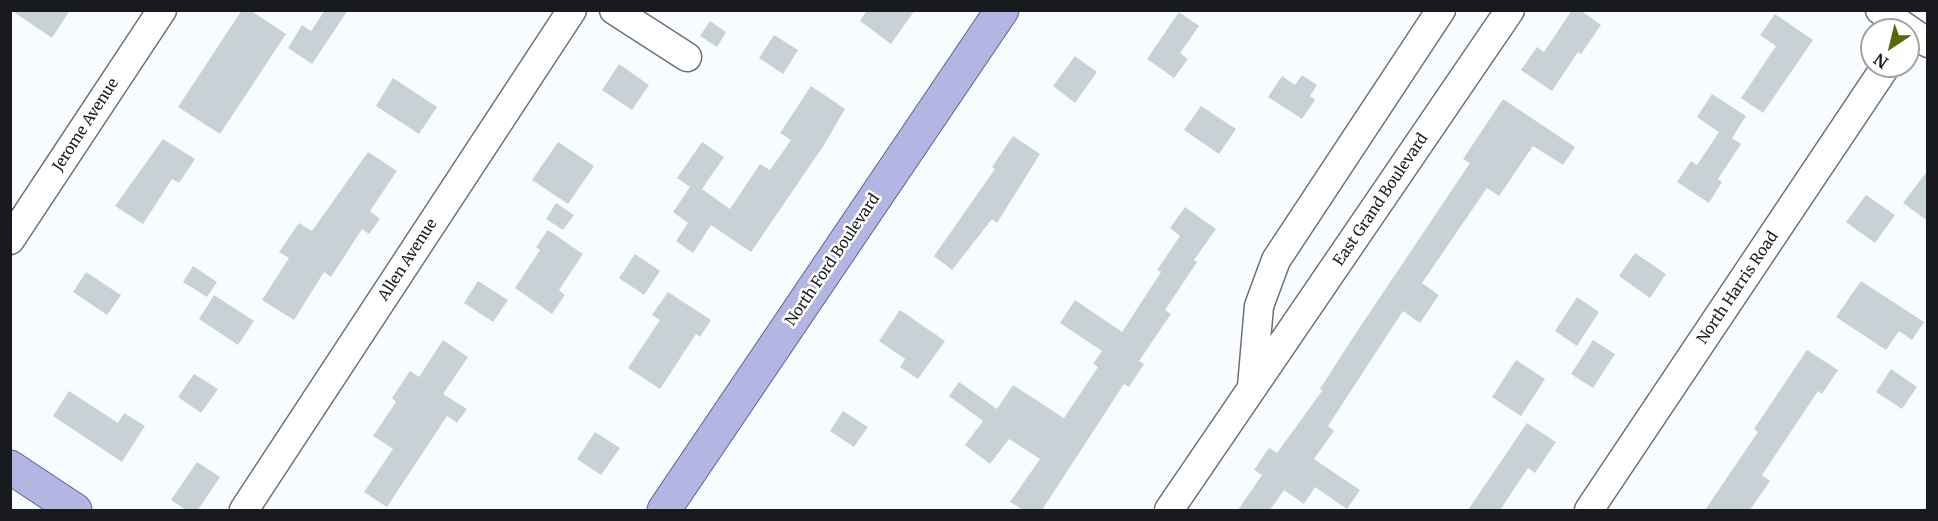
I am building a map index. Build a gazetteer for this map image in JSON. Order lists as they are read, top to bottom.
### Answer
{
  "streets": {
    "main road": ["North Ford Boulevard"],
    "street": [
      "Jerome Avenue",
      "East Grand Boulevard",
      "Allen Avenue",
      "North Harris Road"
    ]
  },
  "north": "bottom left"
}
